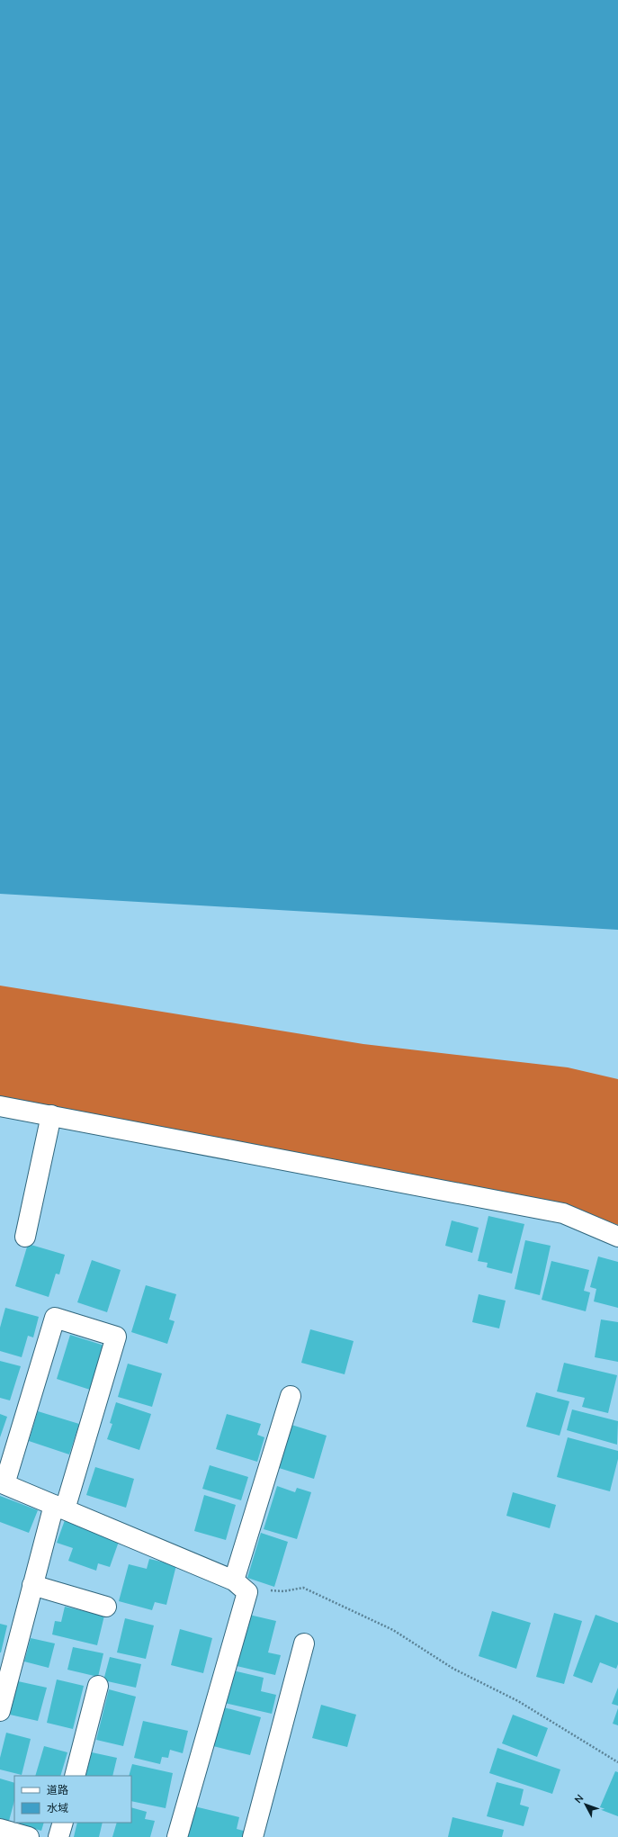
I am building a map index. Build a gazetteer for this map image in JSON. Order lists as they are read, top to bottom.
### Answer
{
  "legend": ["道路", "水域"],
  "north": "top left"
}
